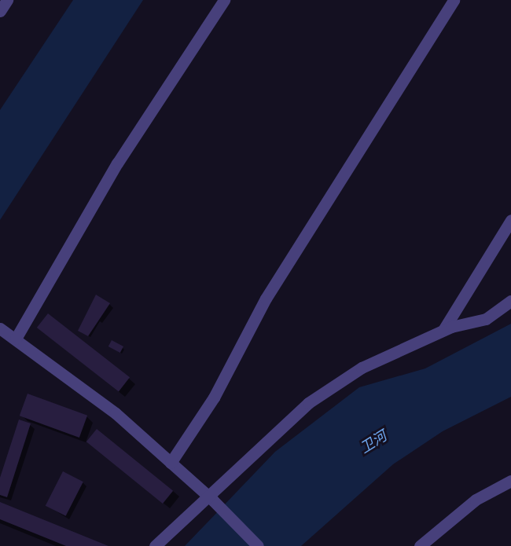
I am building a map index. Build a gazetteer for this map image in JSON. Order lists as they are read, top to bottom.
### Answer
{
  "water": ["卫河"]
}
